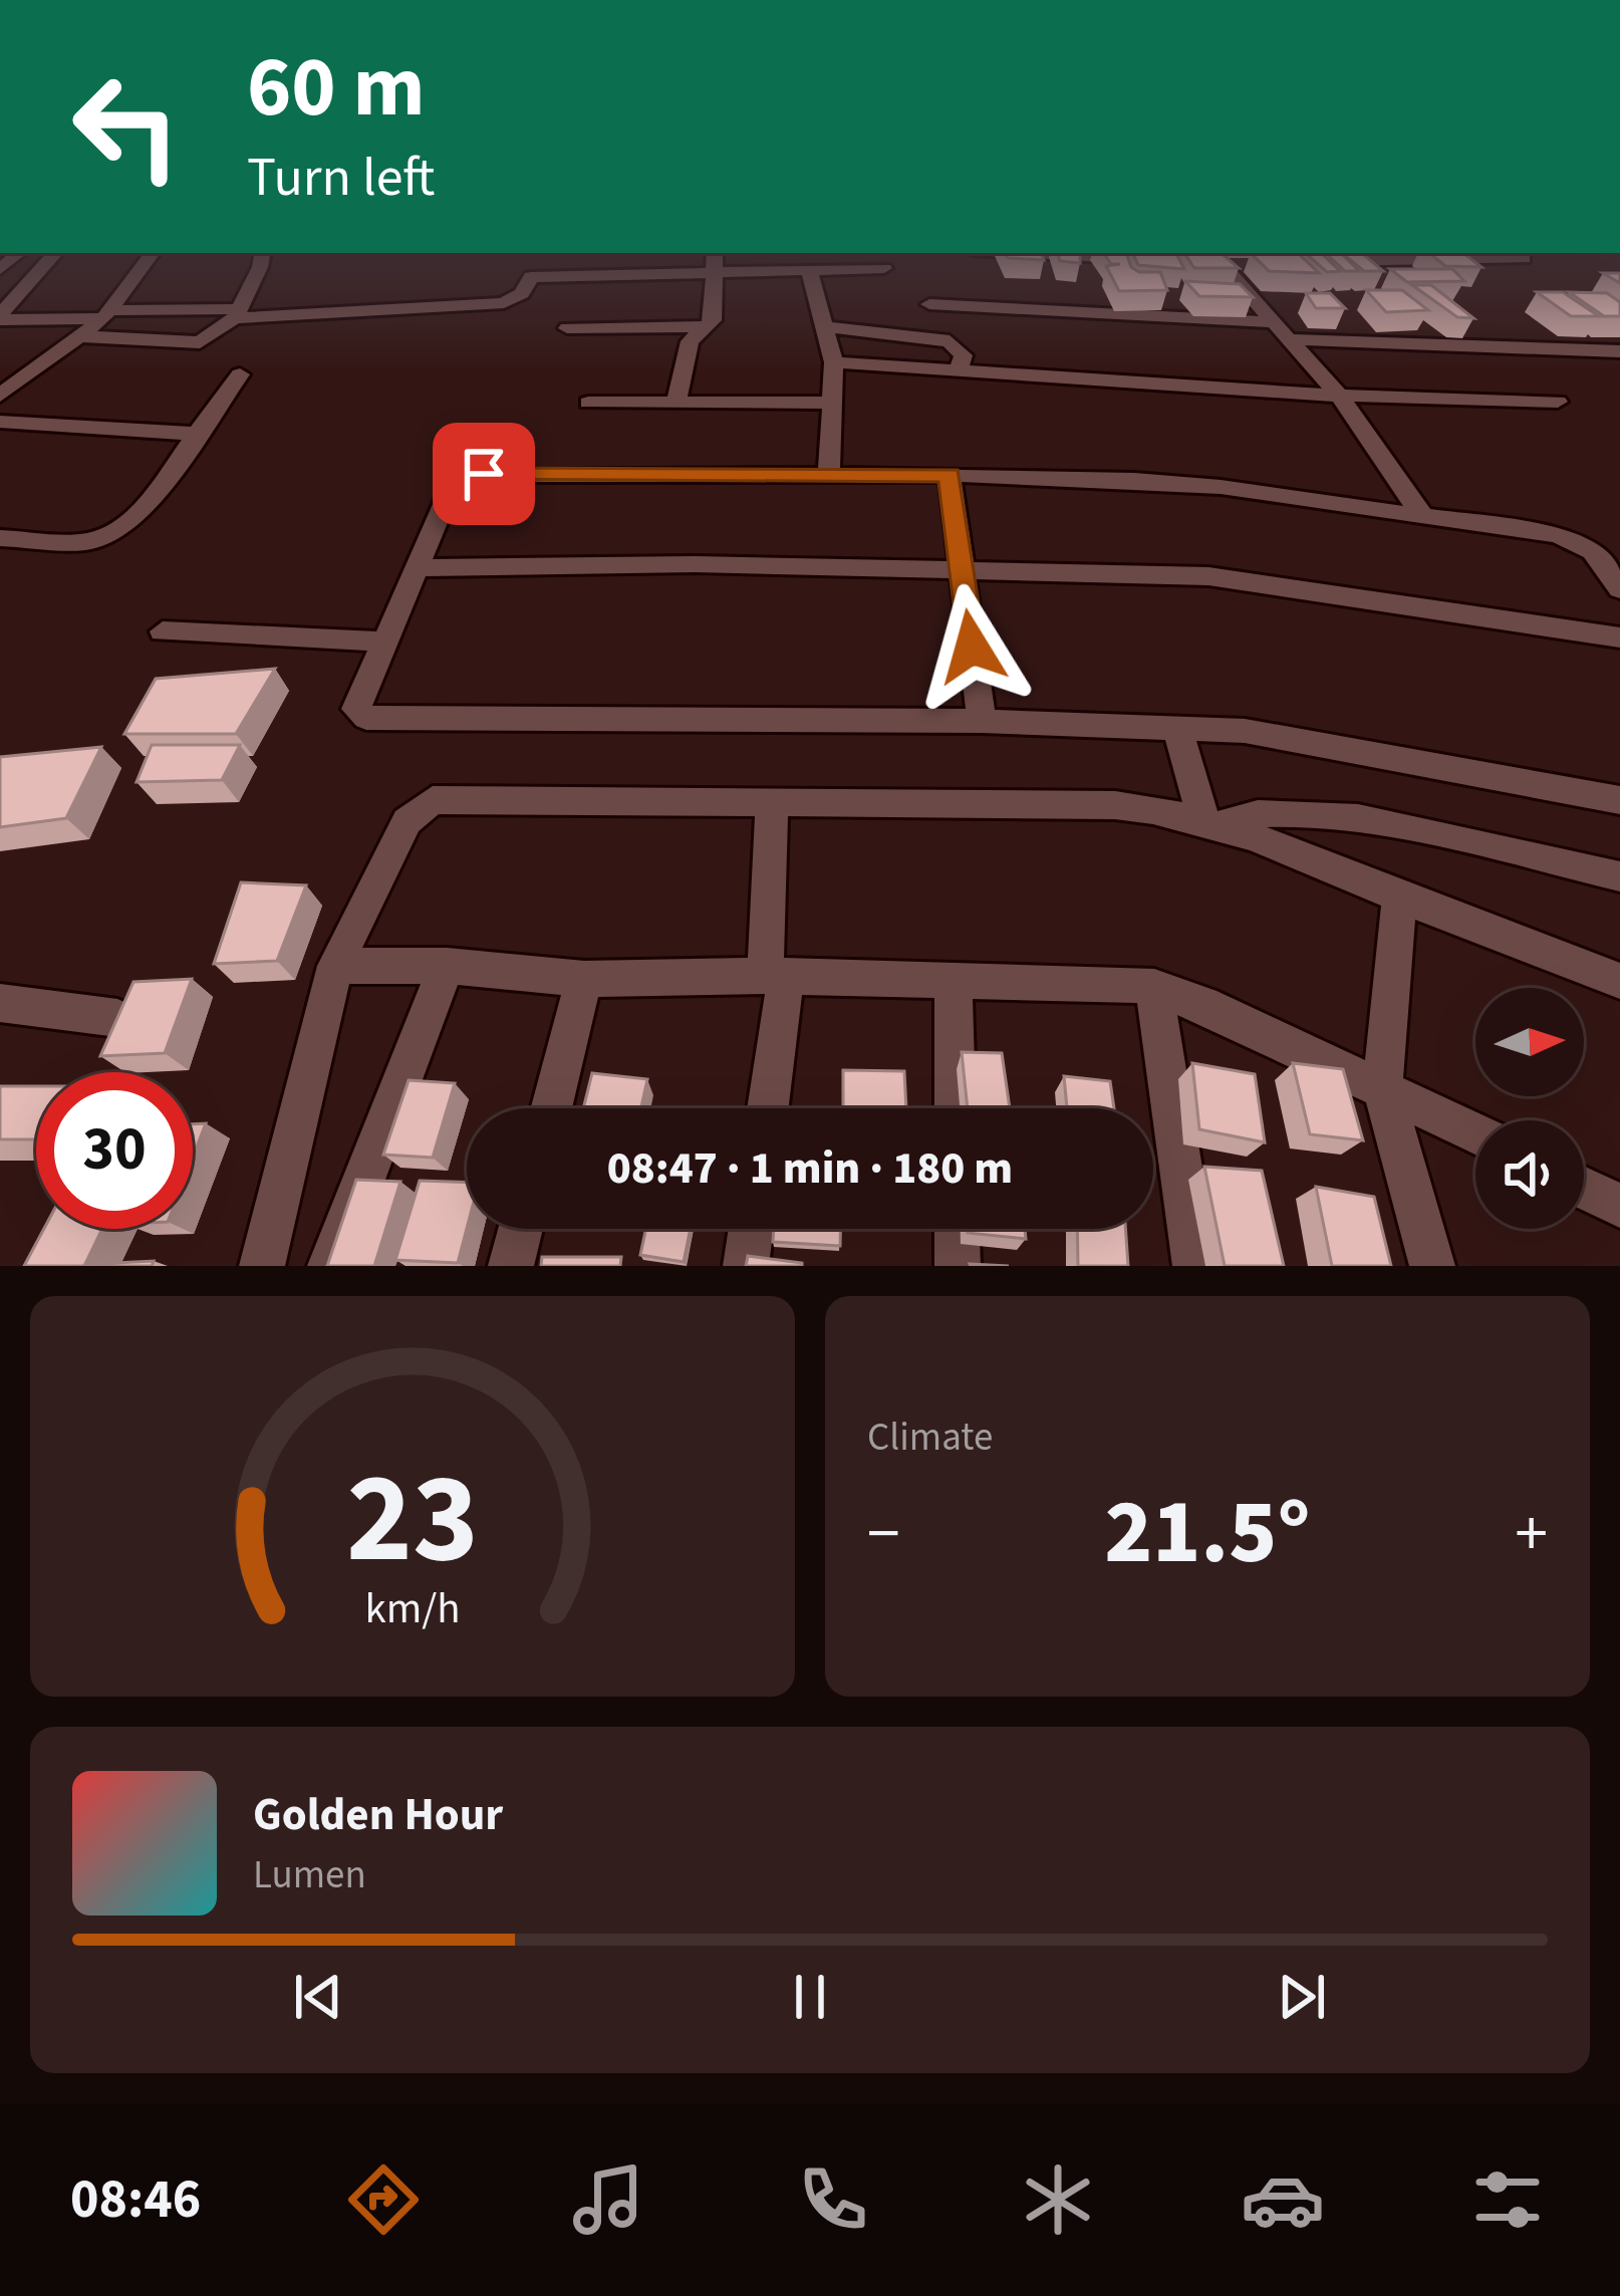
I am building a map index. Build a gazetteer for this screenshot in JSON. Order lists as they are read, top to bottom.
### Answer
{
  "north": "right",
  "page": {
    "turn": ["60 m", "Turn left"],
    "limit": "30",
    "trip": "08:47 · 1 min · 180 m",
    "tile": "Climate",
    "heat": ["−", "21.5°", "+"],
    "song": ["Golden Hour", "Lumen"],
    "tabs": "08:46",
    "gauge": ["23", "km/h"]
  }
}
